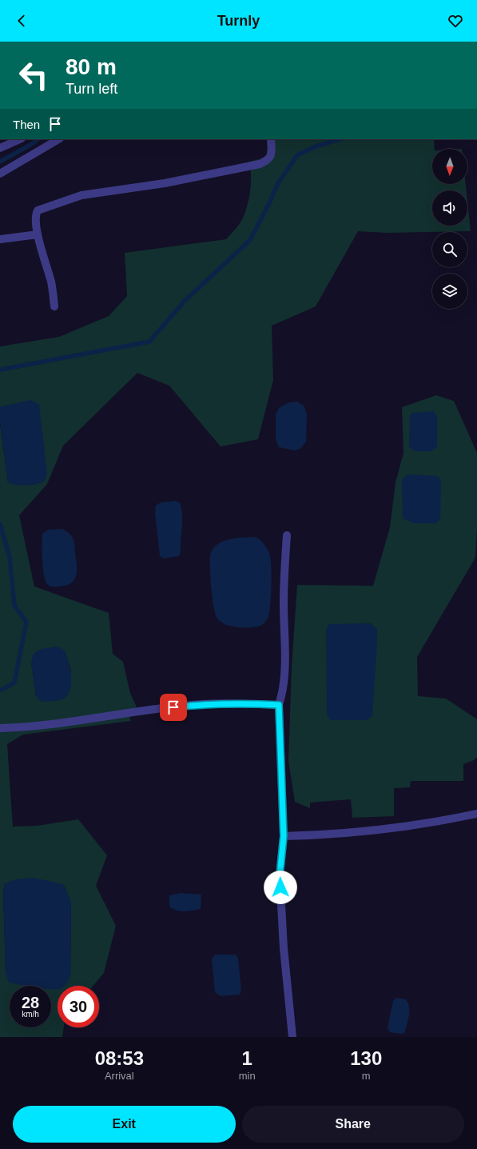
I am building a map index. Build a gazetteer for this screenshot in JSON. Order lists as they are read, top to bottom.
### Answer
{
  "north": "bottom",
  "page": {
    "header": "Turnly",
    "turn": ["80 m", "Turn left"],
    "then": "Then",
    "speed": "28 km/h",
    "limit": "30",
    "eta": [
      "08:53",
      "Arrival",
      "1",
      "min",
      "130",
      "m"
    ],
    "buttons": ["Exit", "Share"]
  }
}
